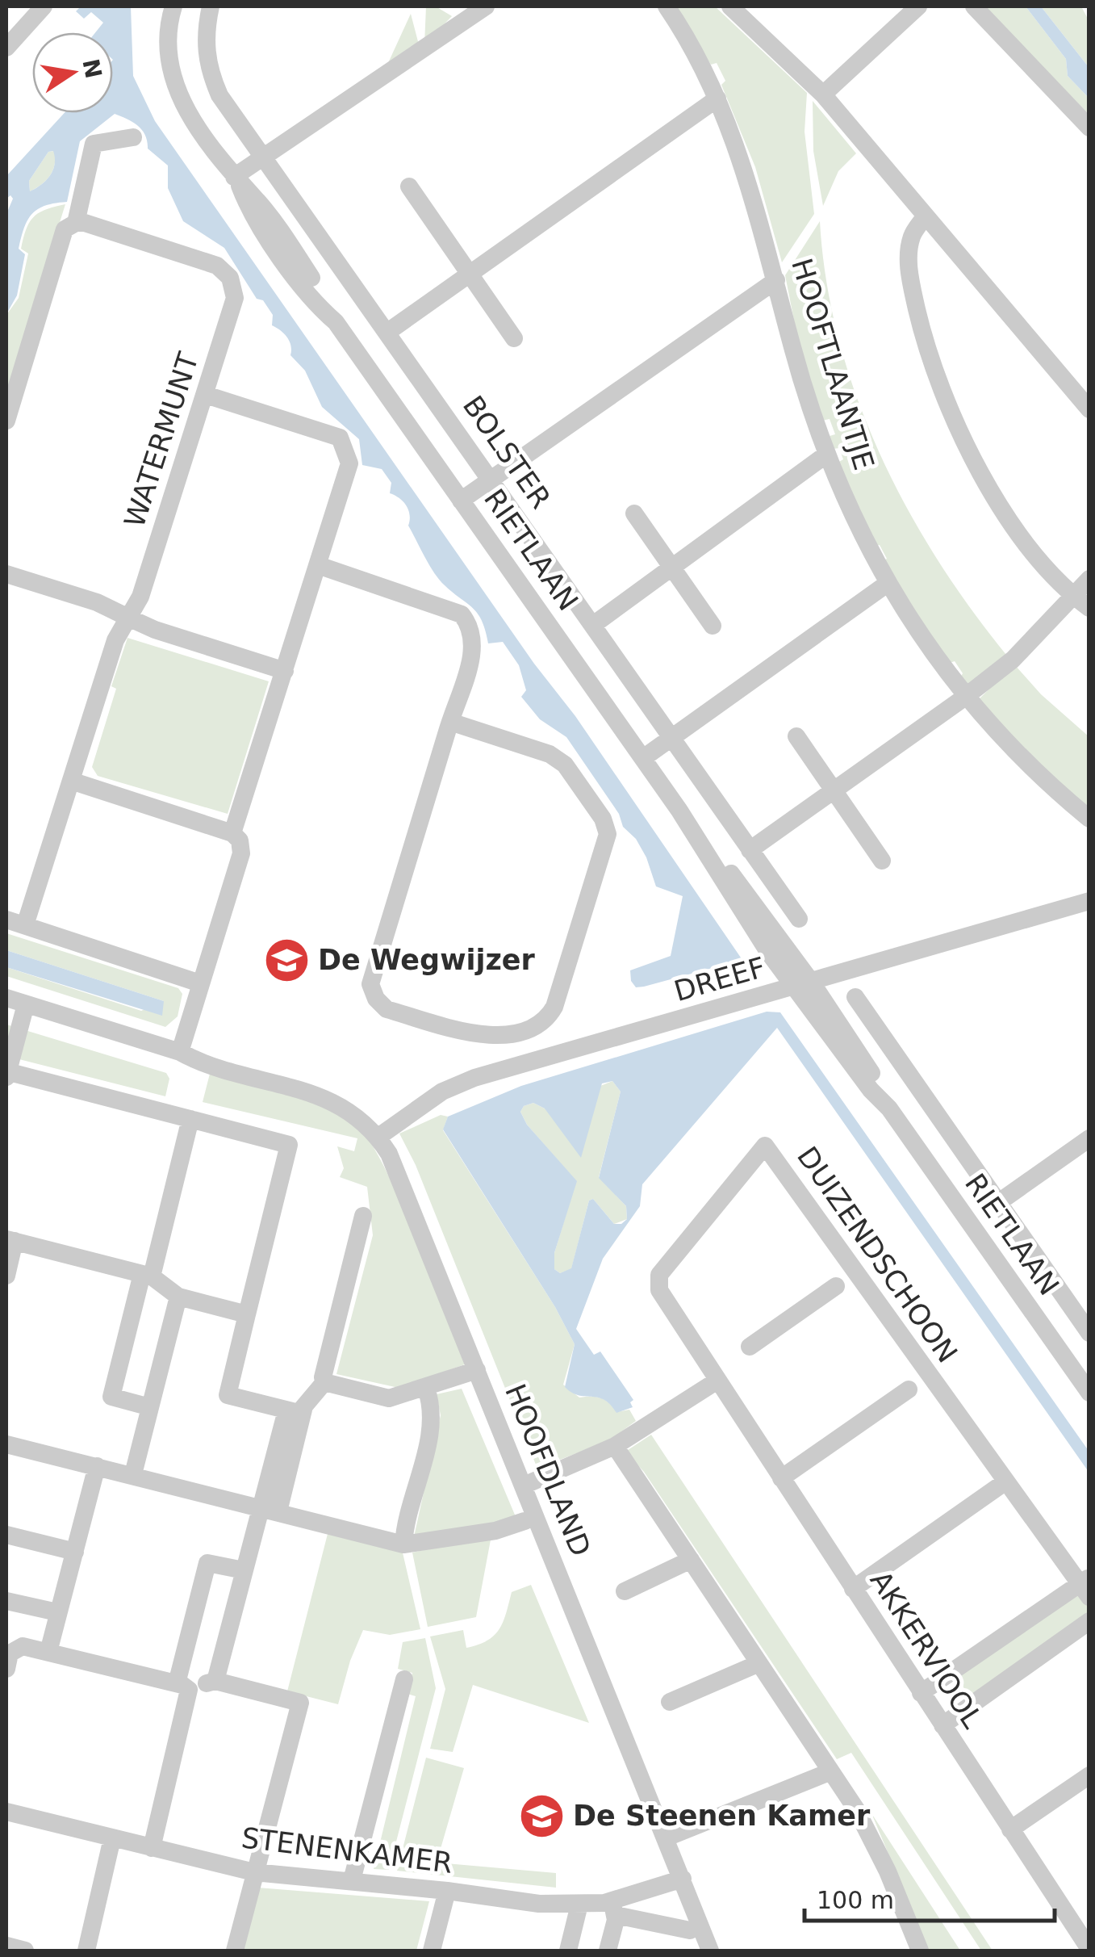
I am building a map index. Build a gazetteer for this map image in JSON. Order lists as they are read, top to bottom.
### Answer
{
  "streets": {
    "street": [
      "HOOFTLAANTJE",
      "WATERMUNT",
      "BOLSTER",
      "RIETLAAN",
      "DREEF",
      "DUIZENDSCHOON",
      "HOOFDLAND",
      "AKKERVIOOL",
      "STENENKAMER"
    ]
  },
  "crossings": [
    ["RIETLAAN", "DREEF"],
    ["DREEF", "HOOFDLAND"],
    ["DUIZENDSCHOON", "AKKERVIOOL"],
    ["HOOFDLAND", "STENENKAMER"]
  ],
  "places": {
    "school or university": ["De Wegwijzer", "De Steenen Kamer"]
  },
  "scale_bar": "100 m",
  "north": "right"
}
